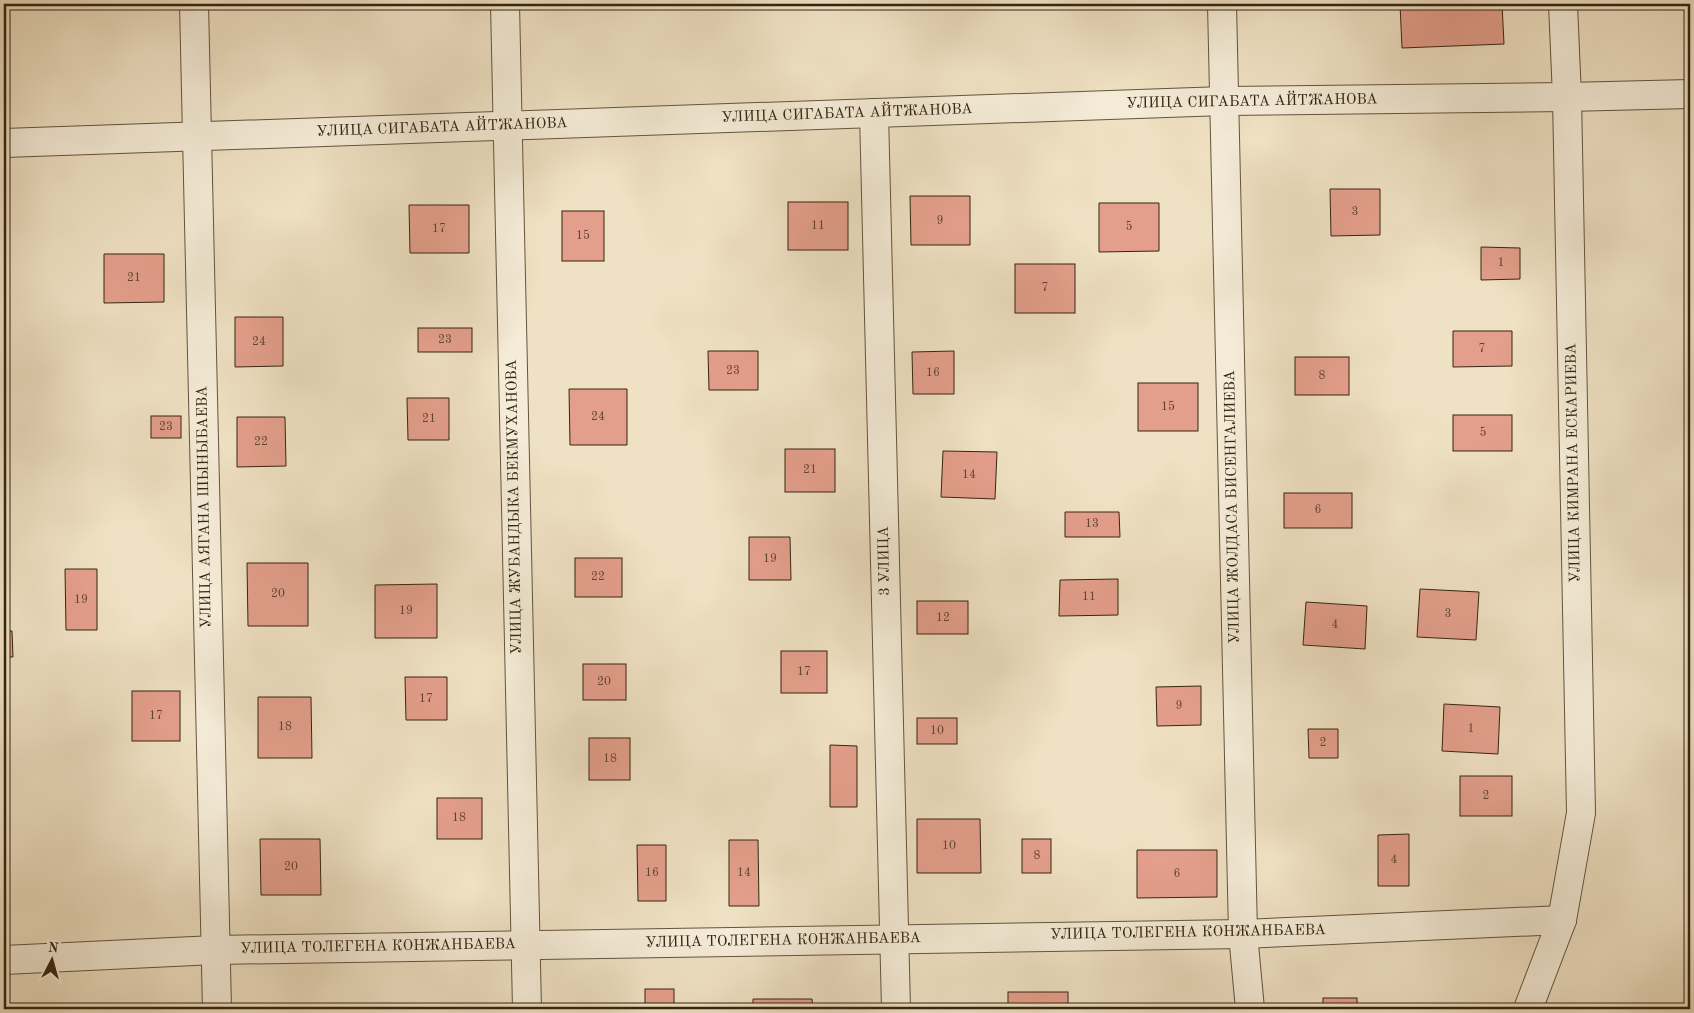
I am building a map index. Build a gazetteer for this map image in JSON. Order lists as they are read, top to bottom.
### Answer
{
  "streets": {
    "street": [
      "УЛИЦА СИГАБАТА АЙТЖАНОВА",
      "УЛИЦА КИМРАНА ЕСКАРИЕВА",
      "УЛИЦА АЯГАНА ШЫНЫБАЕВА",
      "УЛИЦА ЖУБАНДЫКА БЕКМУХАНОВА",
      "УЛИЦА ЖОЛДАСА БИСЕНГАЛИЕВА",
      "3 УЛИЦА",
      "УЛИЦА ТОЛЕГЕНА КОНЖАНБАЕВА"
    ]
  },
  "crossings": [
    ["УЛИЦА СИГАБАТА АЙТЖАНОВА", "УЛИЦА КИМРАНА ЕСКАРИЕВА"],
    ["УЛИЦА СИГАБАТА АЙТЖАНОВА", "УЛИЦА АЯГАНА ШЫНЫБАЕВА"],
    ["УЛИЦА СИГАБАТА АЙТЖАНОВА", "УЛИЦА ЖУБАНДЫКА БЕКМУХАНОВА"],
    ["УЛИЦА СИГАБАТА АЙТЖАНОВА", "УЛИЦА ЖОЛДАСА БИСЕНГАЛИЕВА"],
    ["УЛИЦА СИГАБАТА АЙТЖАНОВА", "3 УЛИЦА"],
    ["УЛИЦА КИМРАНА ЕСКАРИЕВА", "УЛИЦА ТОЛЕГЕНА КОНЖАНБАЕВА"],
    ["УЛИЦА АЯГАНА ШЫНЫБАЕВА", "УЛИЦА ТОЛЕГЕНА КОНЖАНБАЕВА"],
    ["УЛИЦА ЖУБАНДЫКА БЕКМУХАНОВА", "УЛИЦА ТОЛЕГЕНА КОНЖАНБАЕВА"],
    ["УЛИЦА ЖОЛДАСА БИСЕНГАЛИЕВА", "УЛИЦА ТОЛЕГЕНА КОНЖАНБАЕВА"],
    ["3 УЛИЦА", "УЛИЦА ТОЛЕГЕНА КОНЖАНБАЕВА"]
  ],
  "house_numbers": [
    "3",
    "9",
    "11",
    "5",
    "17",
    "15",
    "1",
    "21",
    "7",
    "23",
    "24",
    "7",
    "23",
    "16",
    "8",
    "15",
    "24",
    "21",
    "23",
    "5",
    "22",
    "21",
    "14",
    "6",
    "13",
    "19",
    "22",
    "20",
    "11",
    "19",
    "19",
    "3",
    "12",
    "4",
    "17",
    "20",
    "17",
    "9",
    "17",
    "18",
    "1",
    "10",
    "2",
    "18",
    "2",
    "18",
    "10",
    "8",
    "4",
    "20",
    "16",
    "14",
    "6"
  ],
  "north": "top"
}
